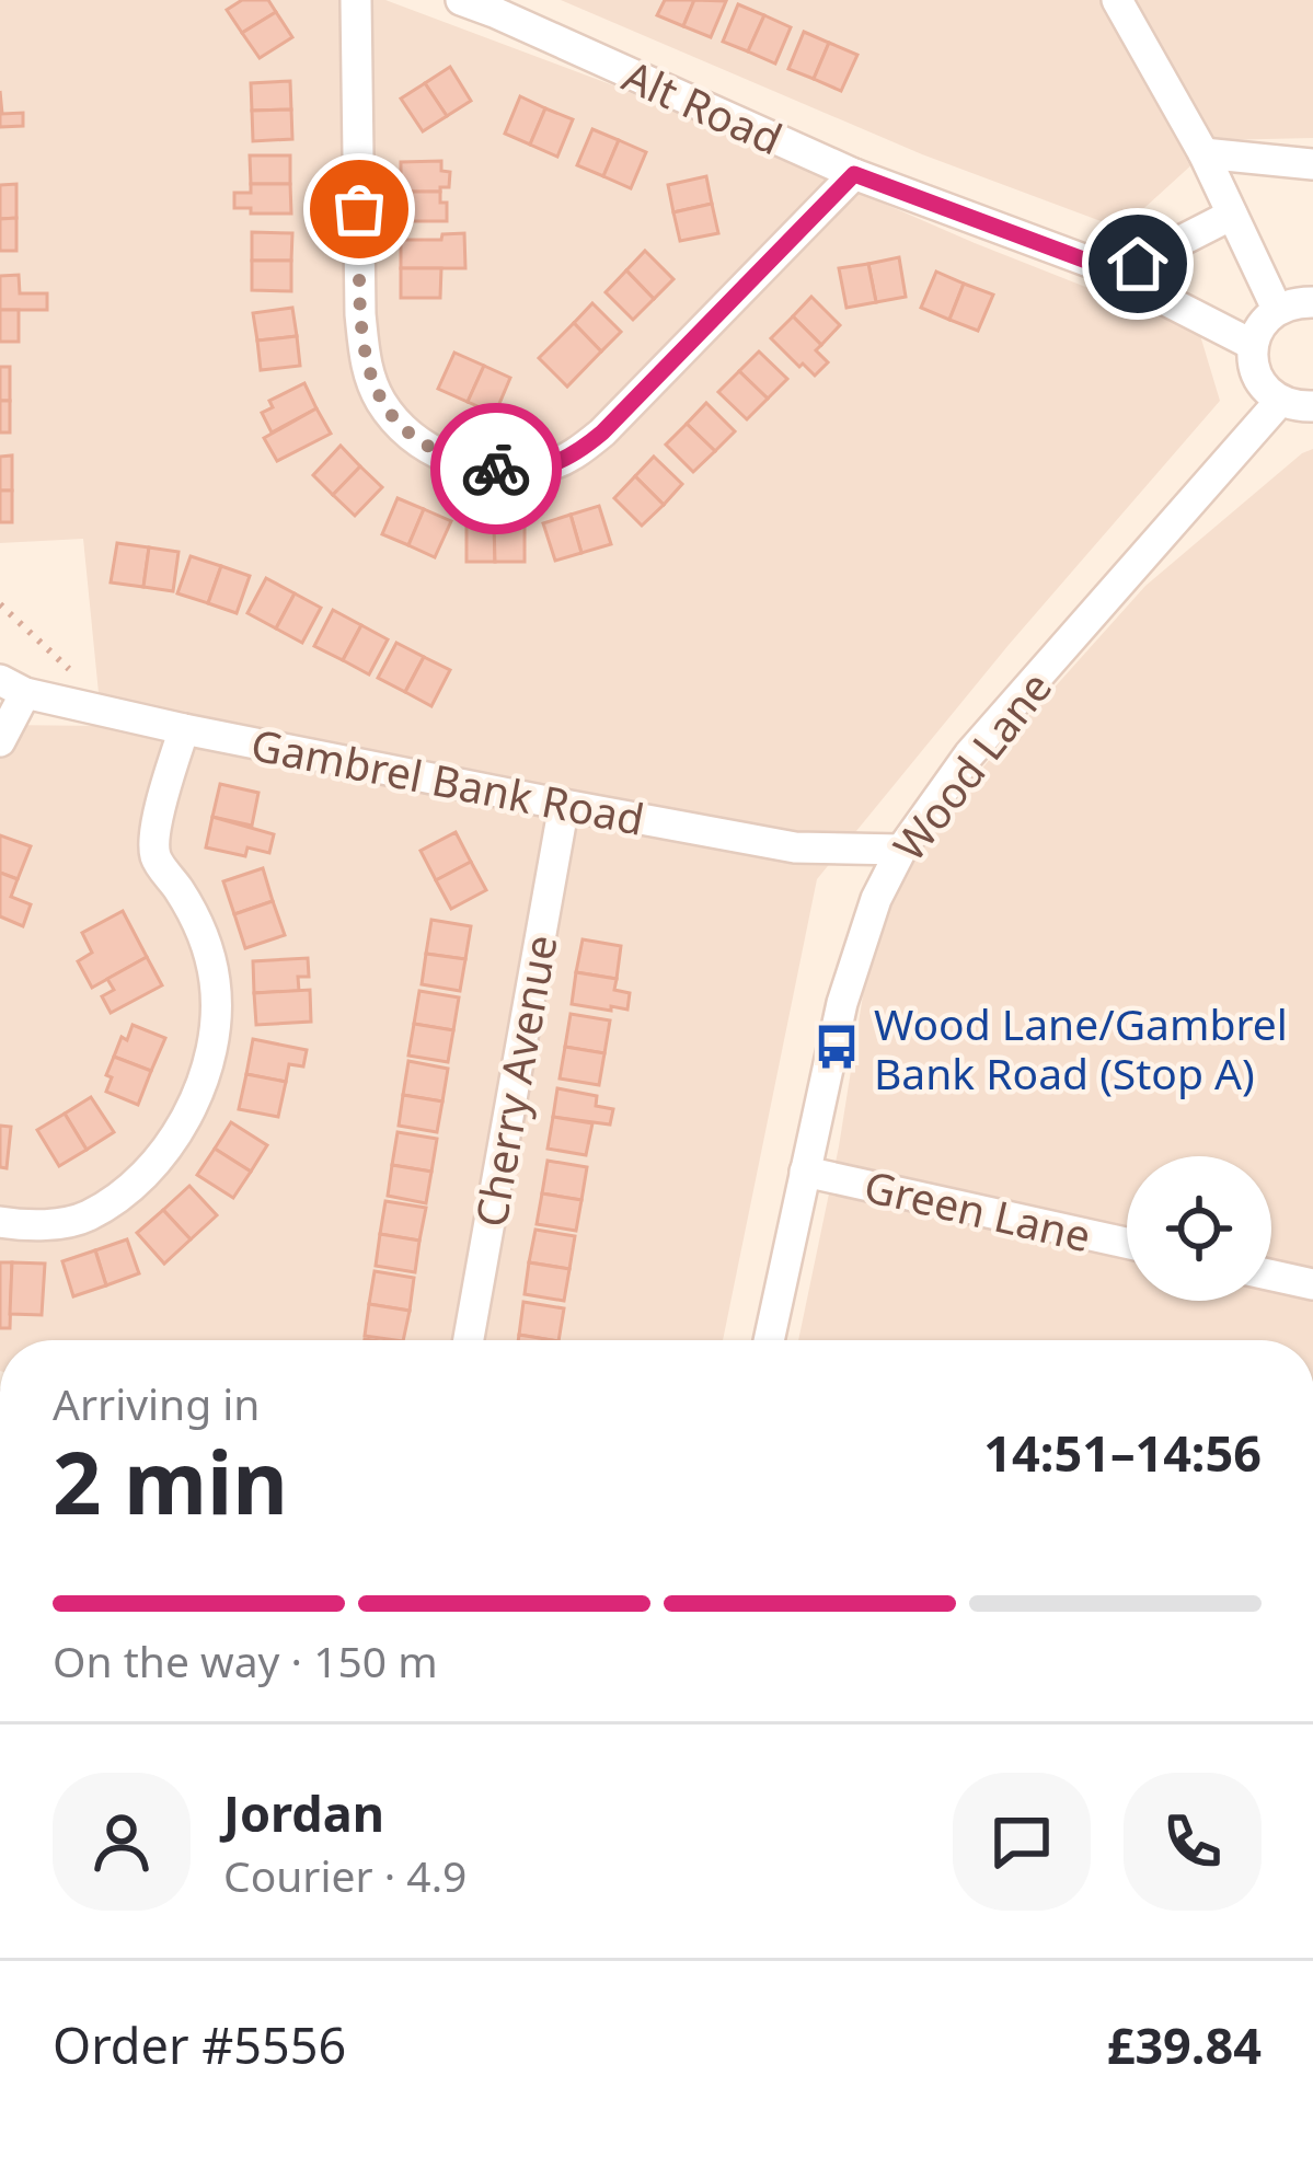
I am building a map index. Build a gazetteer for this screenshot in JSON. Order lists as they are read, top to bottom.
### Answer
{
  "streets": {
    "street": [
      "Alt Road",
      "Wood Lane",
      "Gambrel Bank Road",
      "Cherry Avenue",
      "Green Lane"
    ]
  },
  "crossings": [
    ["Wood Lane", "Gambrel Bank Road"],
    ["Wood Lane", "Green Lane"],
    ["Gambrel Bank Road", "Cherry Avenue"]
  ],
  "places": {
    "bus stop": ["Wood Lane/Gambrel Bank Road (Stop A)"]
  },
  "page": {
    "heading": ["2 min", "Arriving in", "14:51–14:56"],
    "panel": [
      "Jordan",
      "Courier · 4.9",
      "Order #5556",
      "£39.84"
    ],
    "bar": "On the way · 150 m"
  }
}
